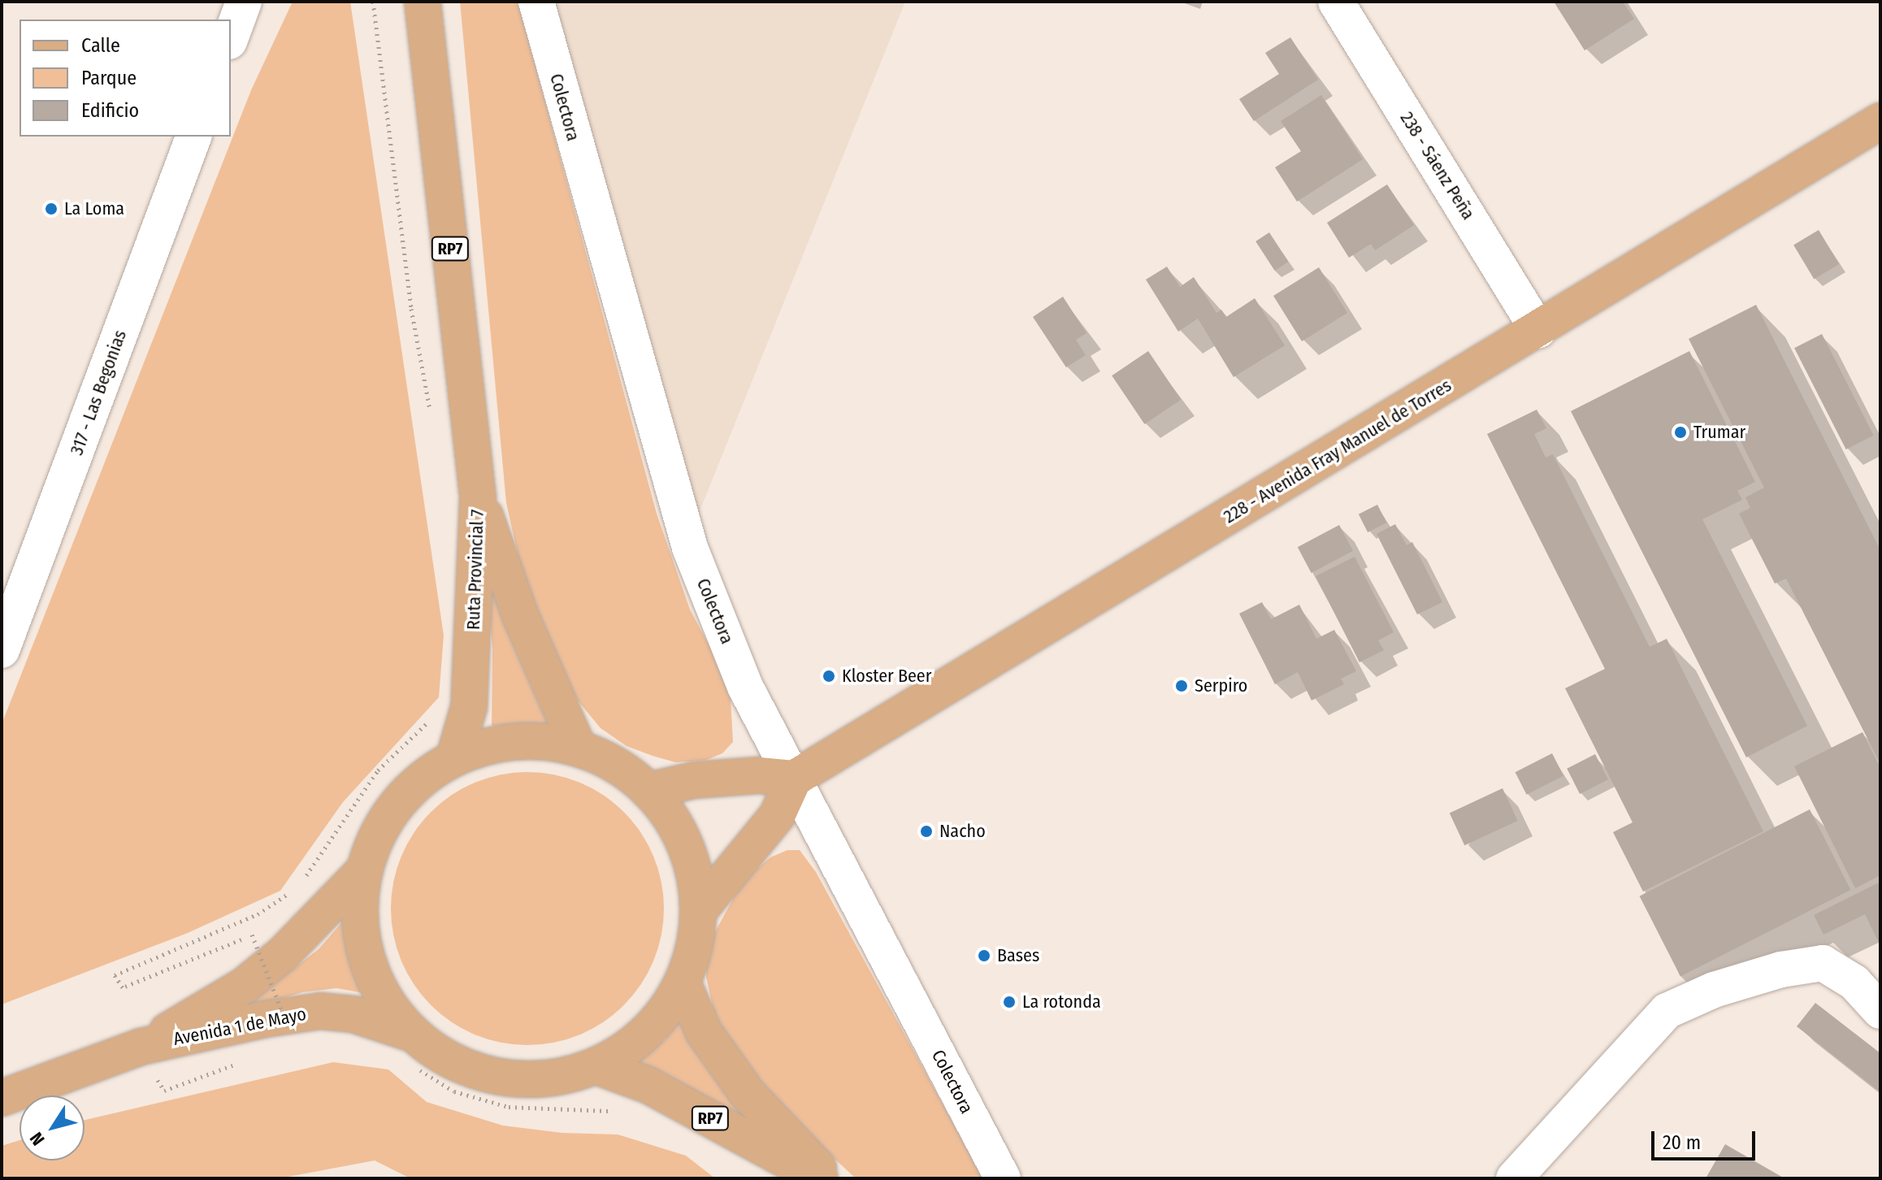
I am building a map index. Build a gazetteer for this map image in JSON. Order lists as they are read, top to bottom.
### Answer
{
  "streets": {
    "main road": [
      "RP7",
      "228 - Avenida Fray Manuel de Torres",
      "Ruta Provincial 7",
      "Avenida 1 de Mayo"
    ],
    "street": ["Colectora", "238 - Sáenz Peña", "317 - Las Begonias"]
  },
  "crossings": [
    ["Colectora", "228 - Avenida Fray Manuel de Torres"],
    ["238 - Sáenz Peña", "228 - Avenida Fray Manuel de Torres"],
    ["RP7", "Ruta Provincial 7"]
  ],
  "places": [
    "La Loma",
    "Trumar",
    "Kloster Beer",
    "Serpiro",
    "Nacho",
    "Bases",
    "La rotonda"
  ],
  "legend": ["Calle", "Parque", "Edificio"],
  "scale_bar": "20 m",
  "north": "bottom left"
}
